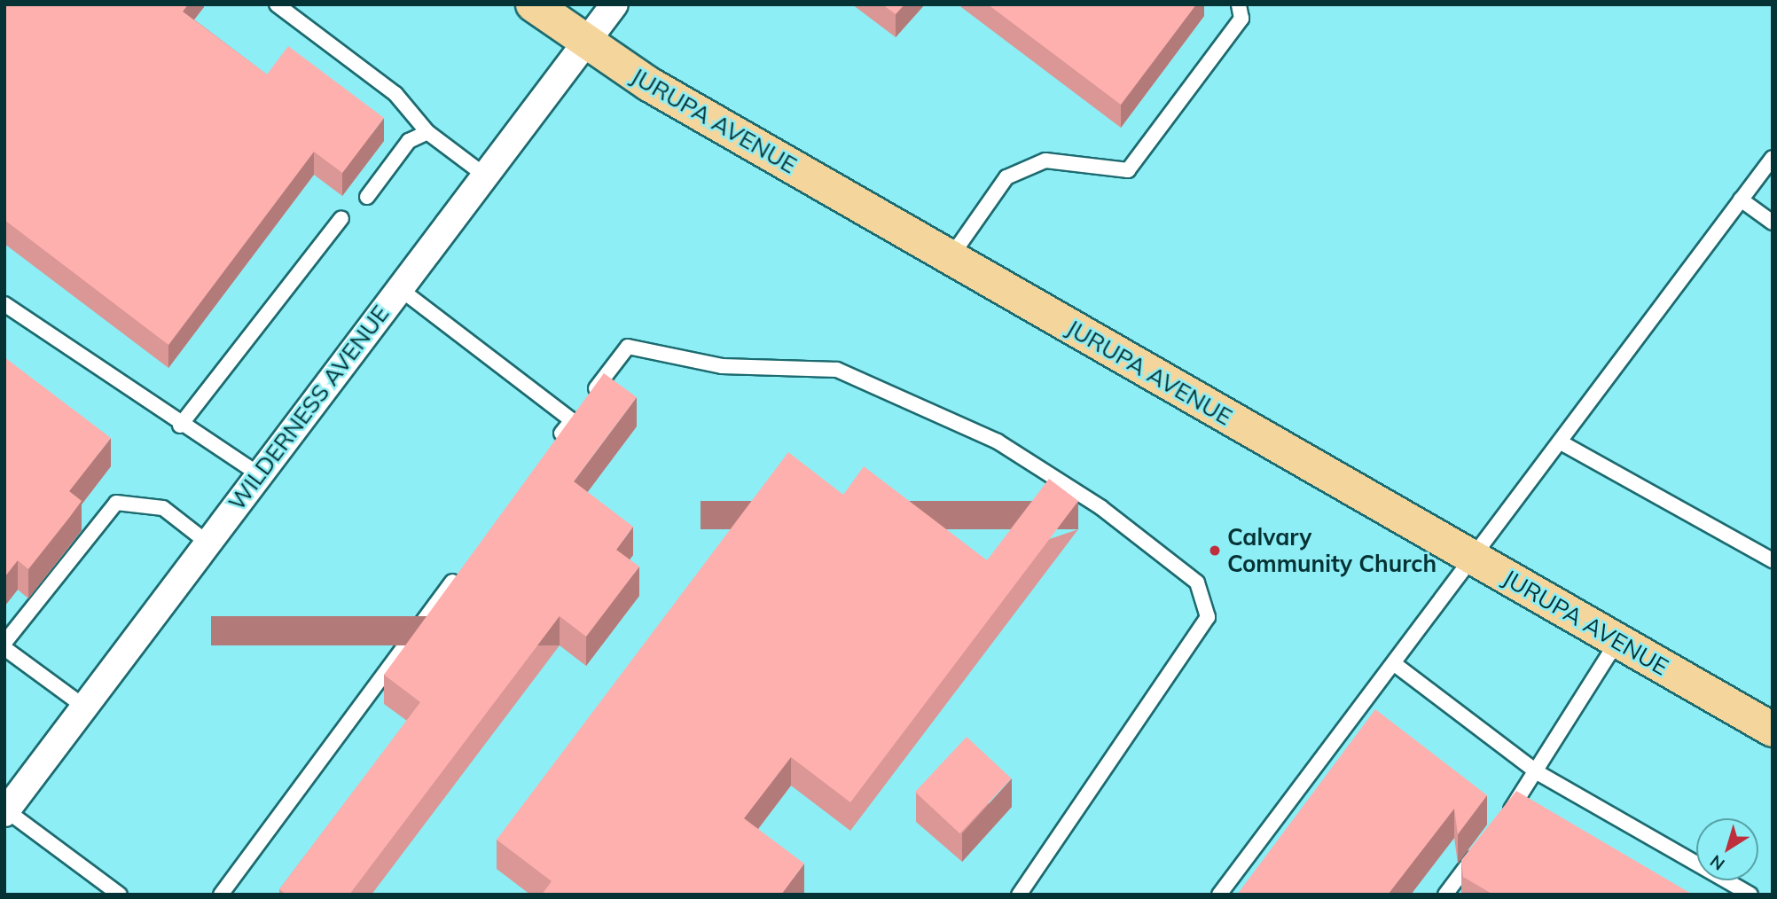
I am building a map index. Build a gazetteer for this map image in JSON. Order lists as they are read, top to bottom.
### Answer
{
  "streets": {
    "main road": ["JURUPA AVENUE"],
    "street": ["WILDERNESS AVENUE"]
  },
  "crossings": [
    ["JURUPA AVENUE", "WILDERNESS AVENUE"]
  ],
  "places": ["Calvary Community Church"],
  "north": "bottom left"
}
